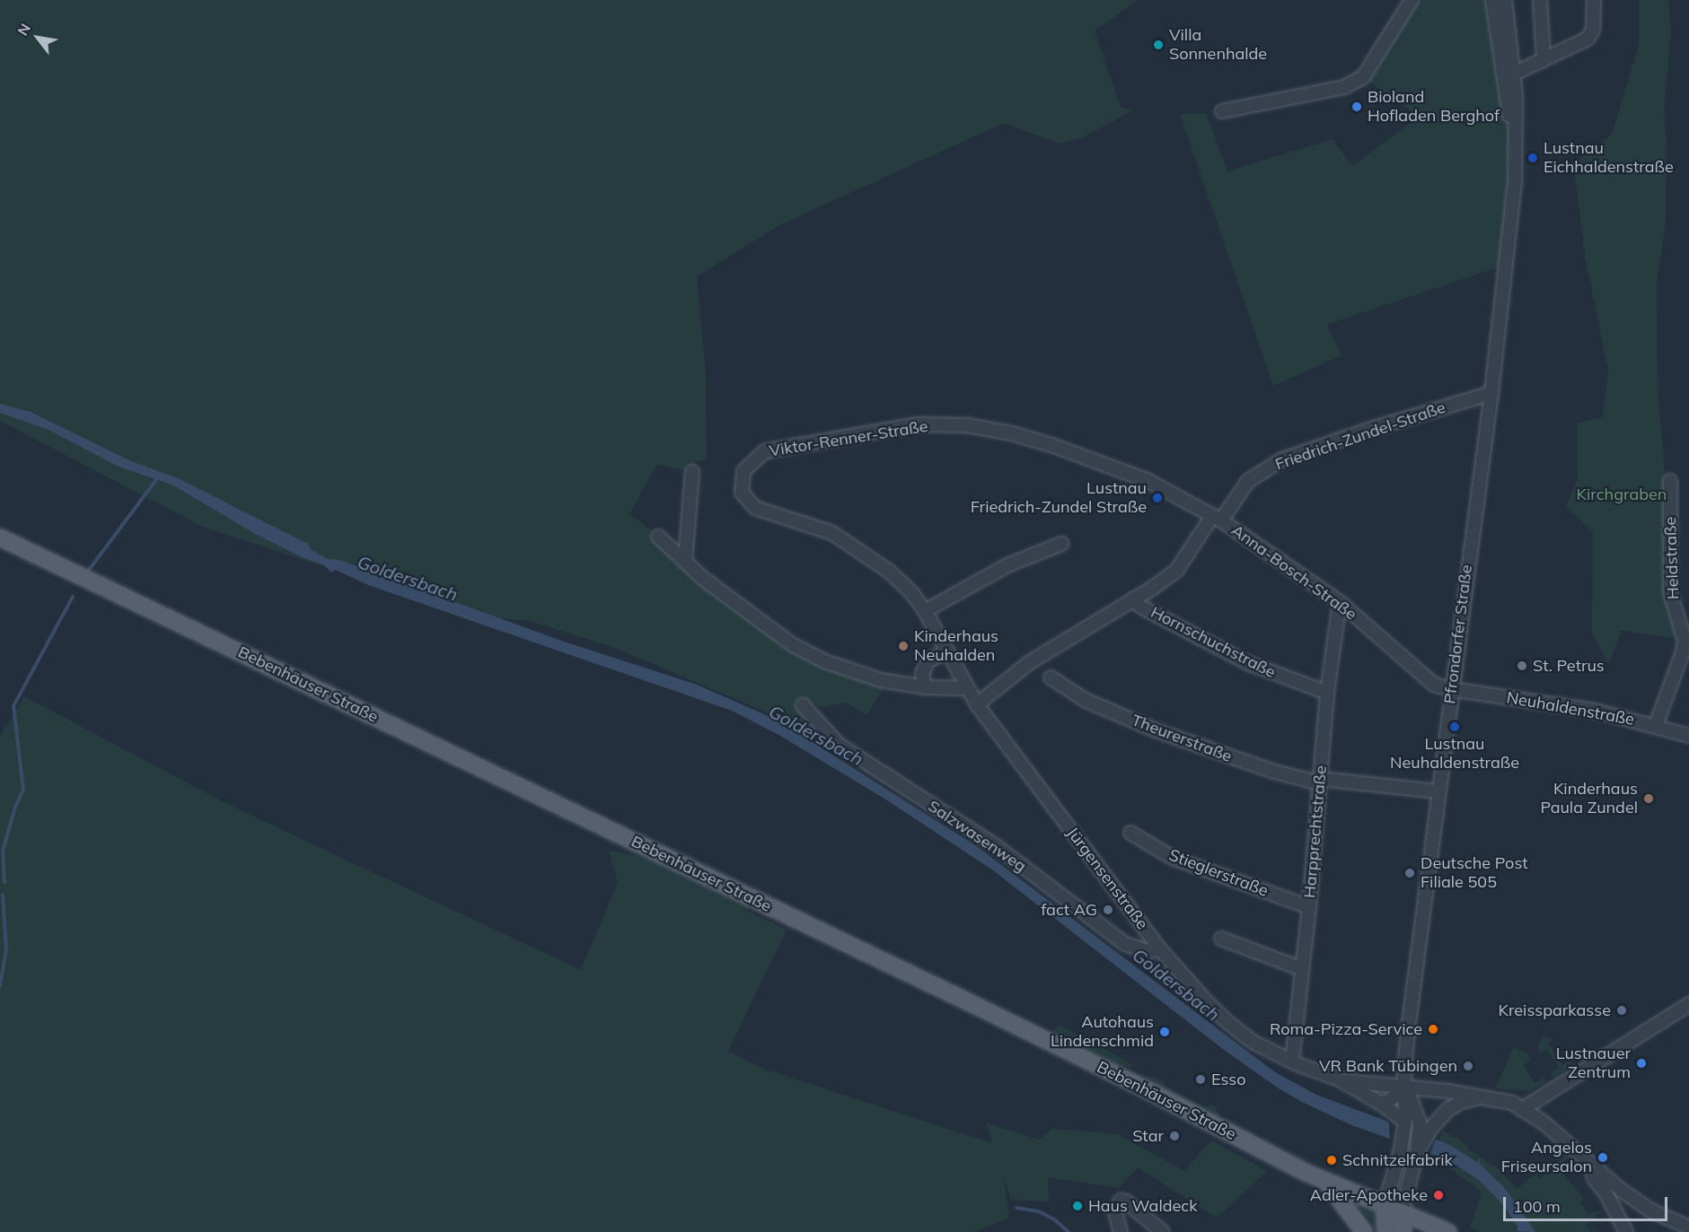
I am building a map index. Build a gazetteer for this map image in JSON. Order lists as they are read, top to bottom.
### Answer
{
  "streets": {
    "main road": ["Bebenhäuser Straße"],
    "street": [
      "Friedrich-Zundel-Straße",
      "Viktor-Renner-Straße",
      "Heldstraße",
      "Anna-Bosch-Straße",
      "Pfrondorfer Straße",
      "Hornschuchstraße",
      "Neuhaldenstraße",
      "Theurerstraße",
      "Harpprechtstraße",
      "Salzwasenweg",
      "Stieglerstraße",
      "Jürgensenstraße"
    ]
  },
  "crossings": [
    ["Friedrich-Zundel-Straße", "Viktor-Renner-Straße"],
    ["Friedrich-Zundel-Straße", "Anna-Bosch-Straße"],
    ["Friedrich-Zundel-Straße", "Pfrondorfer Straße"],
    ["Friedrich-Zundel-Straße", "Hornschuchstraße"],
    ["Viktor-Renner-Straße", "Anna-Bosch-Straße"],
    ["Viktor-Renner-Straße", "Jürgensenstraße"],
    ["Heldstraße", "Neuhaldenstraße"],
    ["Anna-Bosch-Straße", "Pfrondorfer Straße"],
    ["Anna-Bosch-Straße", "Neuhaldenstraße"],
    ["Anna-Bosch-Straße", "Harpprechtstraße"],
    ["Pfrondorfer Straße", "Bebenhäuser Straße"],
    ["Pfrondorfer Straße", "Neuhaldenstraße"],
    ["Pfrondorfer Straße", "Theurerstraße"],
    ["Pfrondorfer Straße", "Jürgensenstraße"],
    ["Hornschuchstraße", "Harpprechtstraße"],
    ["Theurerstraße", "Harpprechtstraße"],
    ["Harpprechtstraße", "Stieglerstraße"],
    ["Harpprechtstraße", "Jürgensenstraße"],
    ["Salzwasenweg", "Jürgensenstraße"]
  ],
  "water": ["Goldersbach"],
  "parks": ["Kirchgraben"],
  "places": [
    "Villa Sonnenhalde",
    "Bioland Hofladen Berghof",
    "Lustnau Eichhaldenstraße",
    "Lustnau Friedrich-Zundel Straße",
    "Kinderhaus Neuhalden",
    "St. Petrus",
    "Lustnau Neuhaldenstraße",
    "Kinderhaus Paula Zundel",
    "Deutsche Post Filiale 505",
    "fact AG",
    "Kreissparkasse",
    "Roma-Pizza-Service",
    "Autohaus Lindenschmid",
    "Lustnauer Zentrum",
    "VR Bank Tübingen",
    "Esso",
    "Star",
    "Angelos Friseursalon",
    "Schnitzelfabrik",
    "Adler-Apotheke",
    "Haus Waldeck"
  ],
  "scale_bar": "100 m",
  "north": "top left"
}
